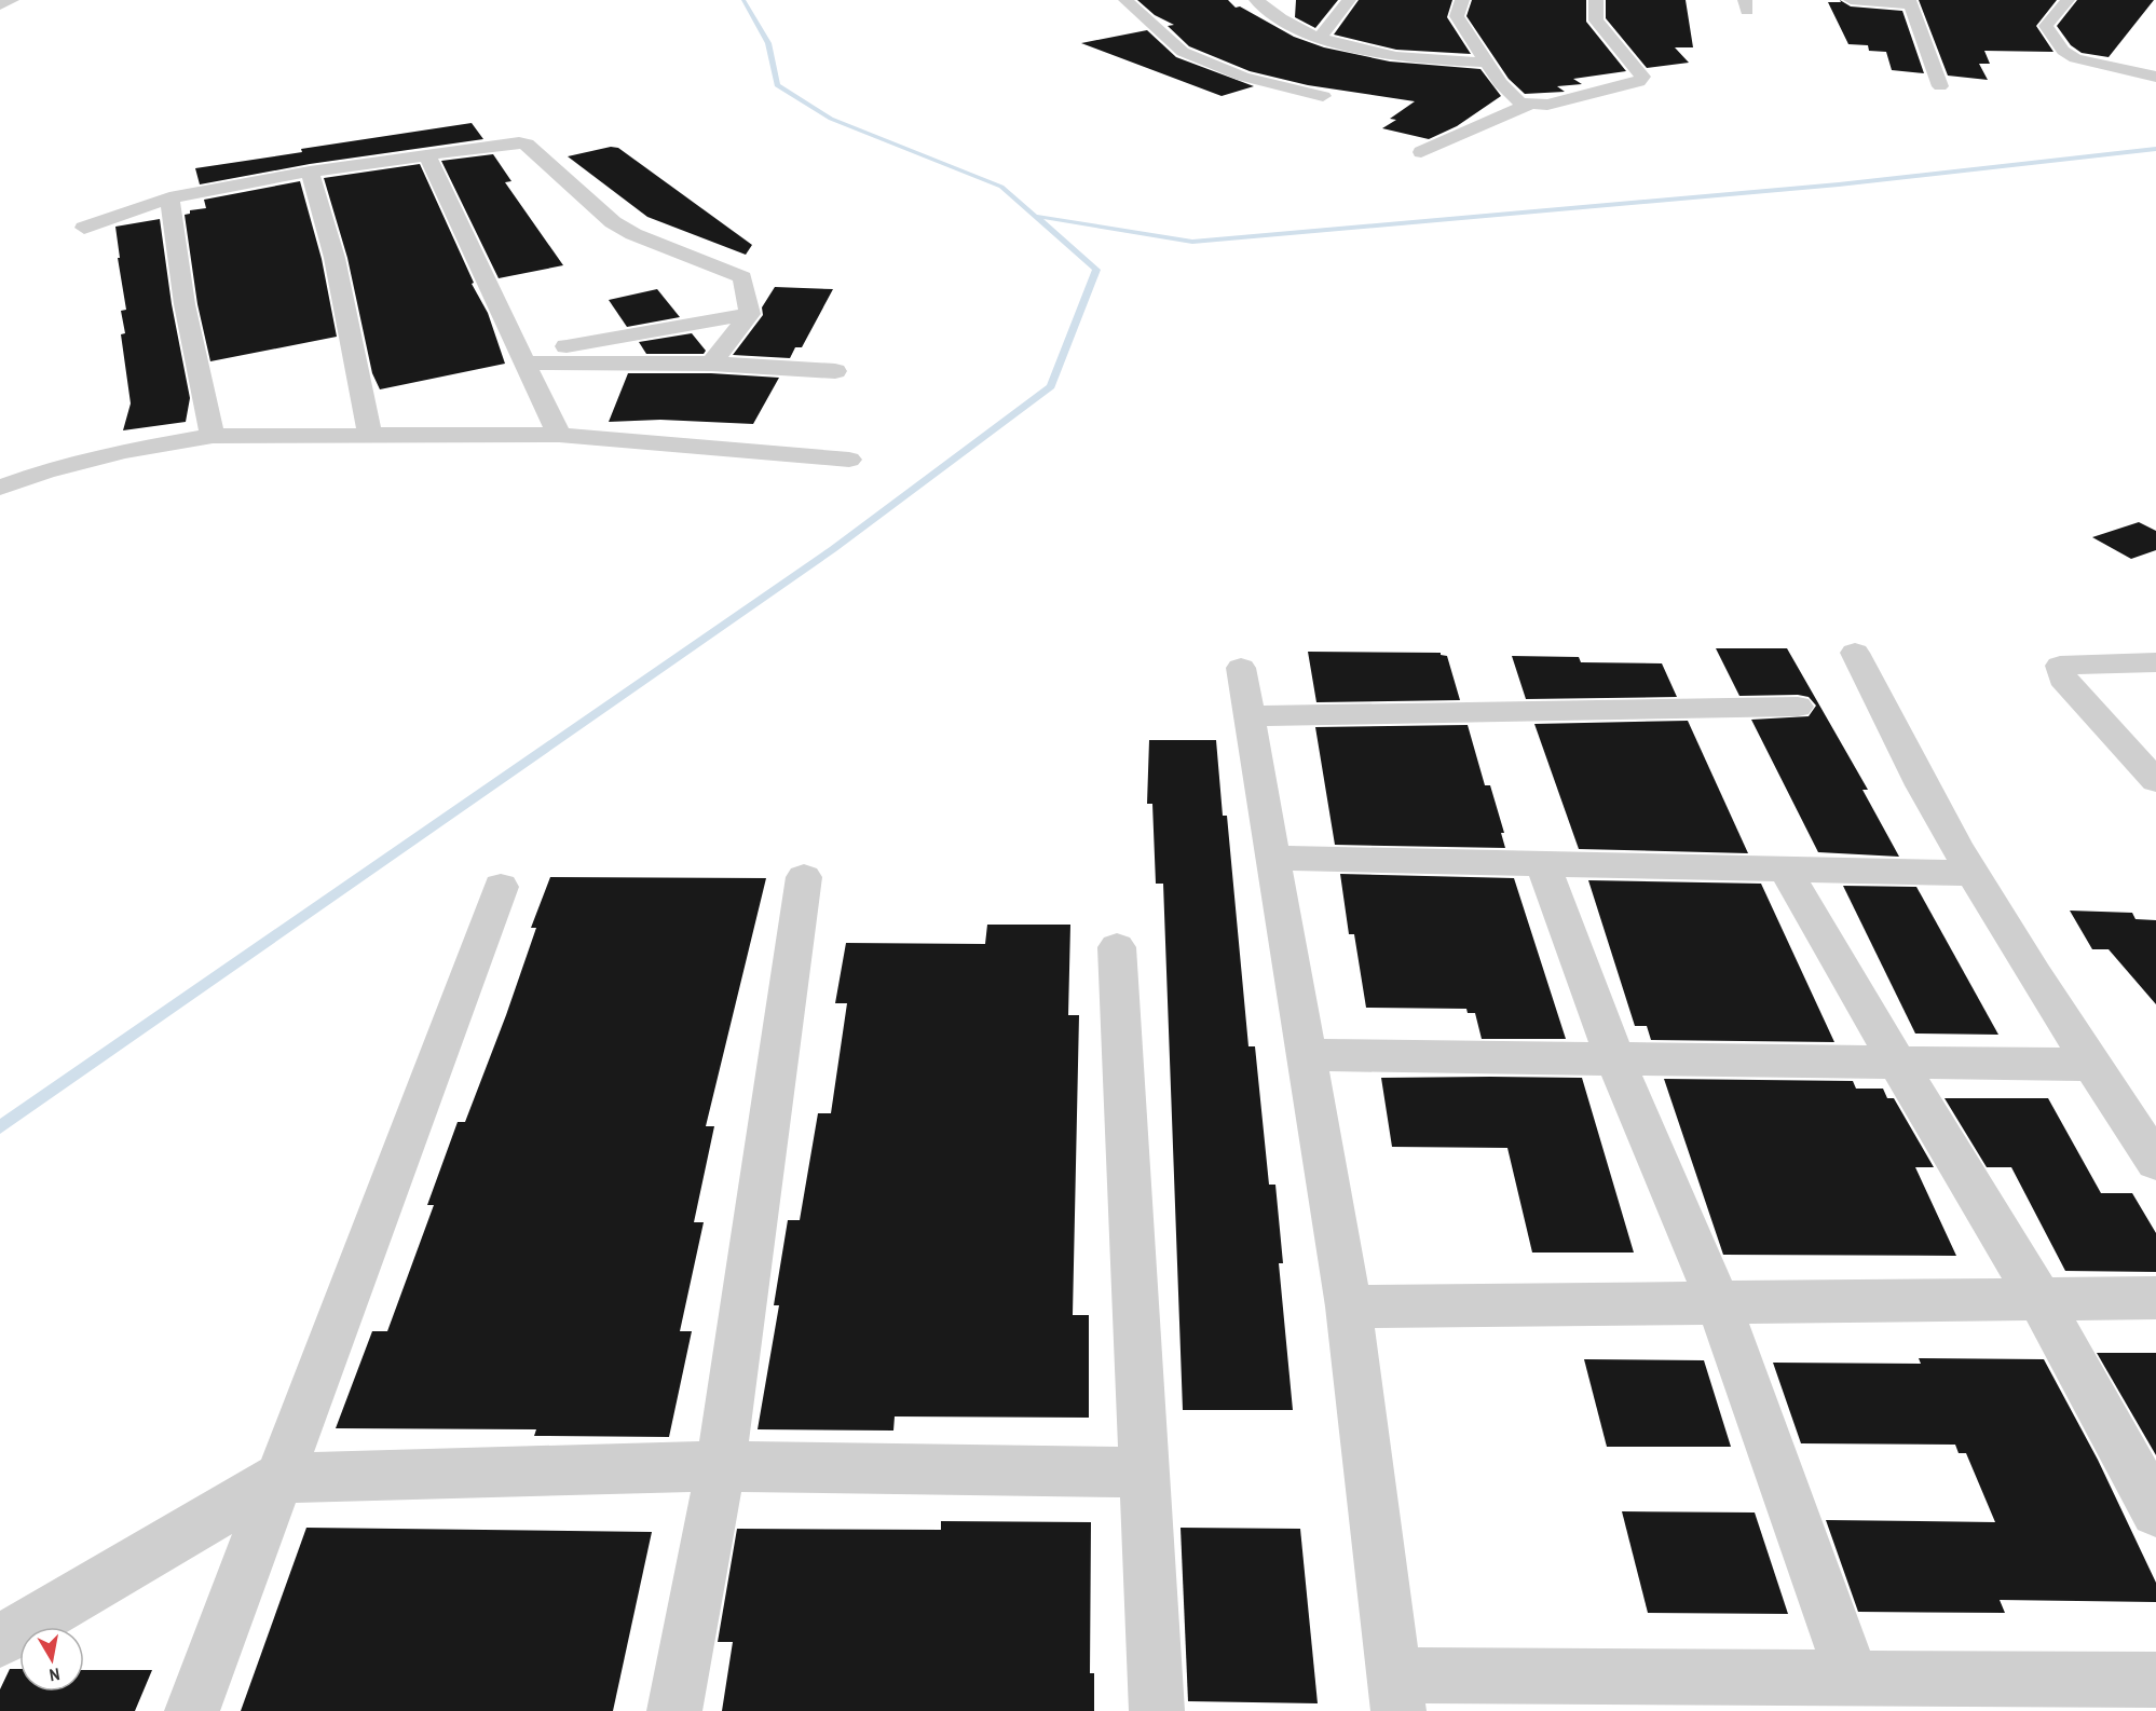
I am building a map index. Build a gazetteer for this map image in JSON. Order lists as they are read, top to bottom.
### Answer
{
  "north": "bottom"
}
